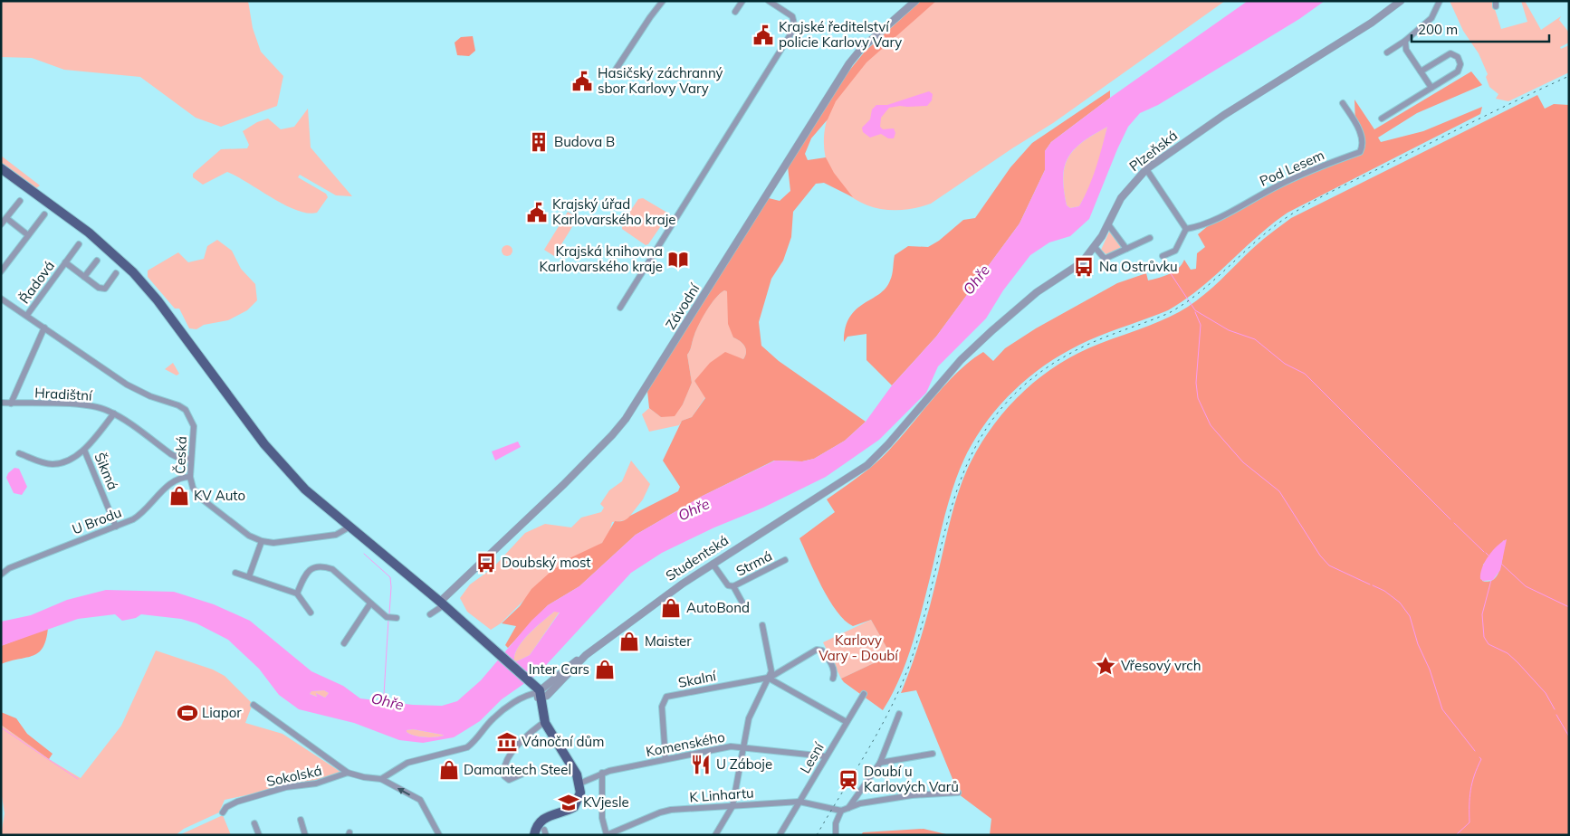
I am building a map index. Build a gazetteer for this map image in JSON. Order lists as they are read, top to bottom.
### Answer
{
  "streets": {
    "street": [
      "Plzeňská",
      "Pod Lesem",
      "Řadová",
      "Závodní",
      "Hradištní",
      "Česká",
      "Šikmá",
      "U Brodu",
      "Studentská",
      "Strmá",
      "Skalní",
      "Komenského",
      "Lesní",
      "Sokolská",
      "K Linhartu"
    ]
  },
  "crossings": [
    ["Plzeňská", "Studentská"],
    ["Řadová", "Česká"],
    ["Hradištní", "Česká"],
    ["Hradištní", "Šikmá"],
    ["Česká", "U Brodu"],
    ["Šikmá", "U Brodu"],
    ["Studentská", "Strmá"],
    ["Skalní", "Komenského"],
    ["Komenského", "Lesní"],
    ["Lesní", "K Linhartu"]
  ],
  "water": ["Ohře"],
  "parks": ["Karlovy Vary - Doubí"],
  "places": {
    "public building": ["Krajské ředitelství policie Karlovy Vary", "Hasičský záchranný sbor Karlovy Vary", "Krajský úřad Karlovarského kraje"],
    "building": ["Budova B"],
    "library": ["Krajská knihovna Karlovarského kraje"],
    "bus stop": ["Na Ostrůvku", "Doubský most"],
    "shop": [
      "KV Auto",
      "AutoBond",
      "Maister",
      "Inter Cars",
      "Damantech Steel"
    ],
    "place": ["Vřesový vrch"],
    "sports": ["Liapor"],
    "museum": ["Vánoční dům"],
    "restaurant": ["U Záboje"],
    "station": ["Doubí u Karlových Varů"],
    "school or university": ["KVjesle"]
  },
  "scale_bar": "200 m"
}
